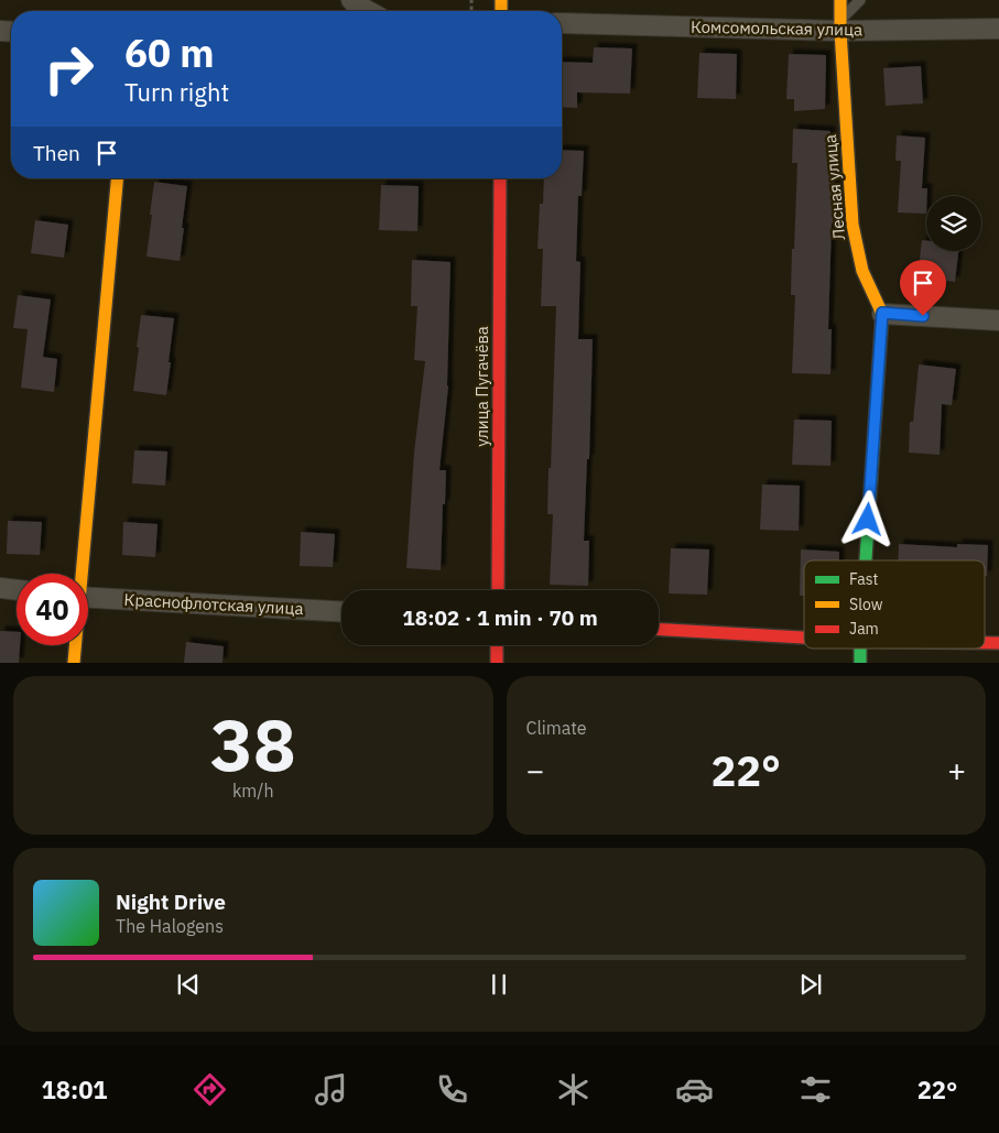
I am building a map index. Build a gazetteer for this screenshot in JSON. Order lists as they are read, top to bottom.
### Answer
{
  "streets": {
    "street": [
      "Комсомольская улица",
      "Лесная улица",
      "улица Пугачёва",
      "Краснофлотская улица"
    ]
  },
  "crossings": [
    ["Комсомольская улица", "Лесная улица"]
  ],
  "legend": ["Fast", "Slow", "Jam"],
  "page": {
    "turn": ["60 m", "Turn right"],
    "then": "Then",
    "limit": "40",
    "trip": "18:02 · 1 min · 70 m",
    "tile": [
      ["38", "km/h"],
      "Climate"
    ],
    "heat": ["−", "22°", "+"],
    "song": ["Night Drive", "The Halogens"],
    "tabs": ["18:01", "22°"]
  }
}
